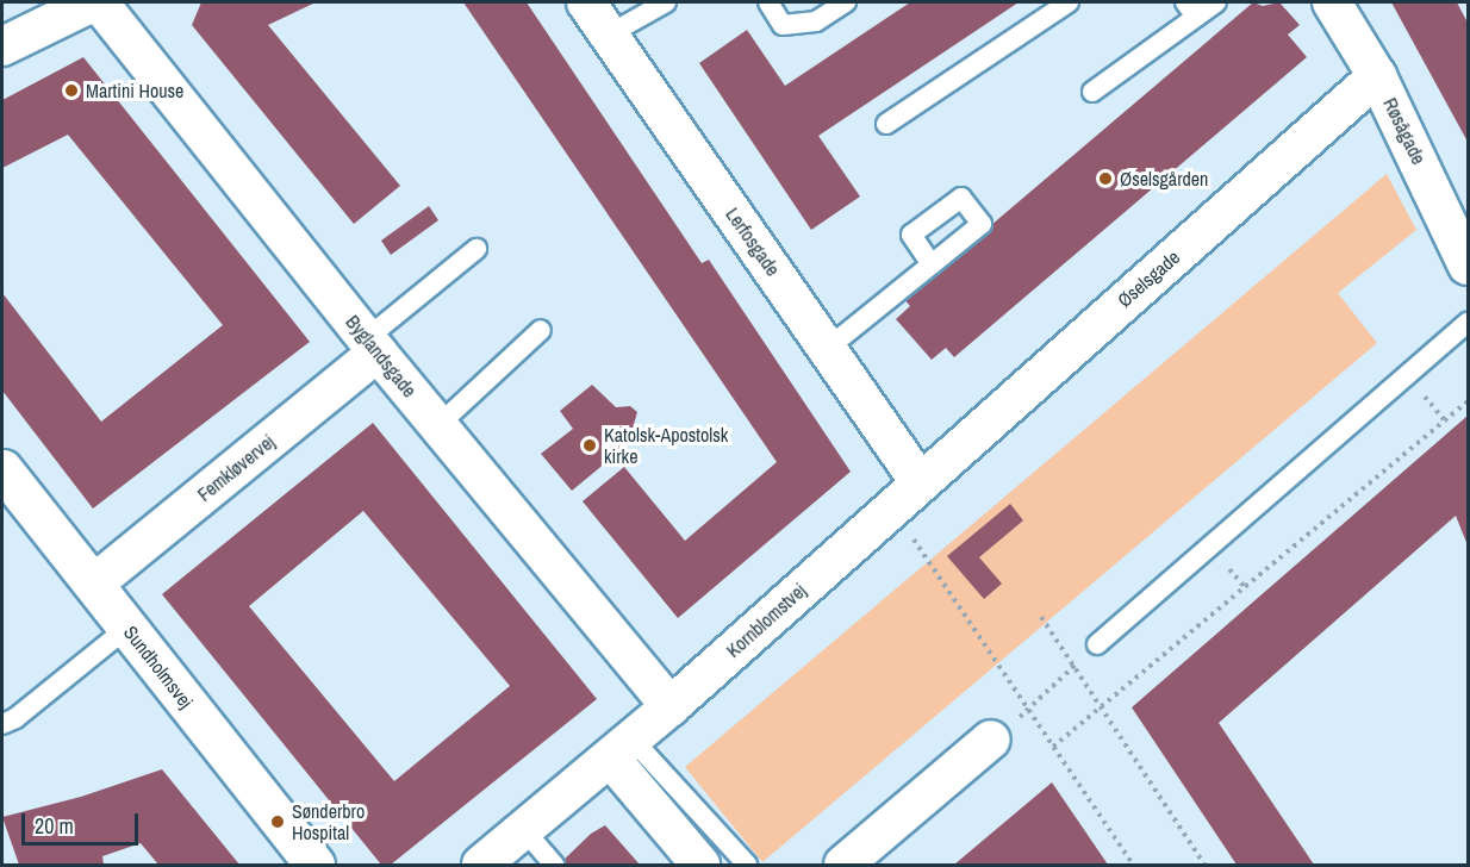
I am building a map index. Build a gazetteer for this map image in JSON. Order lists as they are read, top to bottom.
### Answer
{
  "streets": {
    "street": [
      "Røsågade",
      "Lerfosgade",
      "Øselsgade",
      "Byglandsgade",
      "Femkløvervej",
      "Kornblomstvej",
      "Sundholmsvej"
    ]
  },
  "crossings": [
    ["Røsågade", "Øselsgade"],
    ["Lerfosgade", "Øselsgade"],
    ["Lerfosgade", "Kornblomstvej"],
    ["Øselsgade", "Kornblomstvej"],
    ["Byglandsgade", "Femkløvervej"],
    ["Byglandsgade", "Kornblomstvej"],
    ["Femkløvervej", "Sundholmsvej"]
  ],
  "places": [
    "Martini House",
    "Øselsgården",
    "Katolsk-Apostolsk kirke",
    "Sønderbro Hospital"
  ],
  "scale_bar": "20 m"
}
